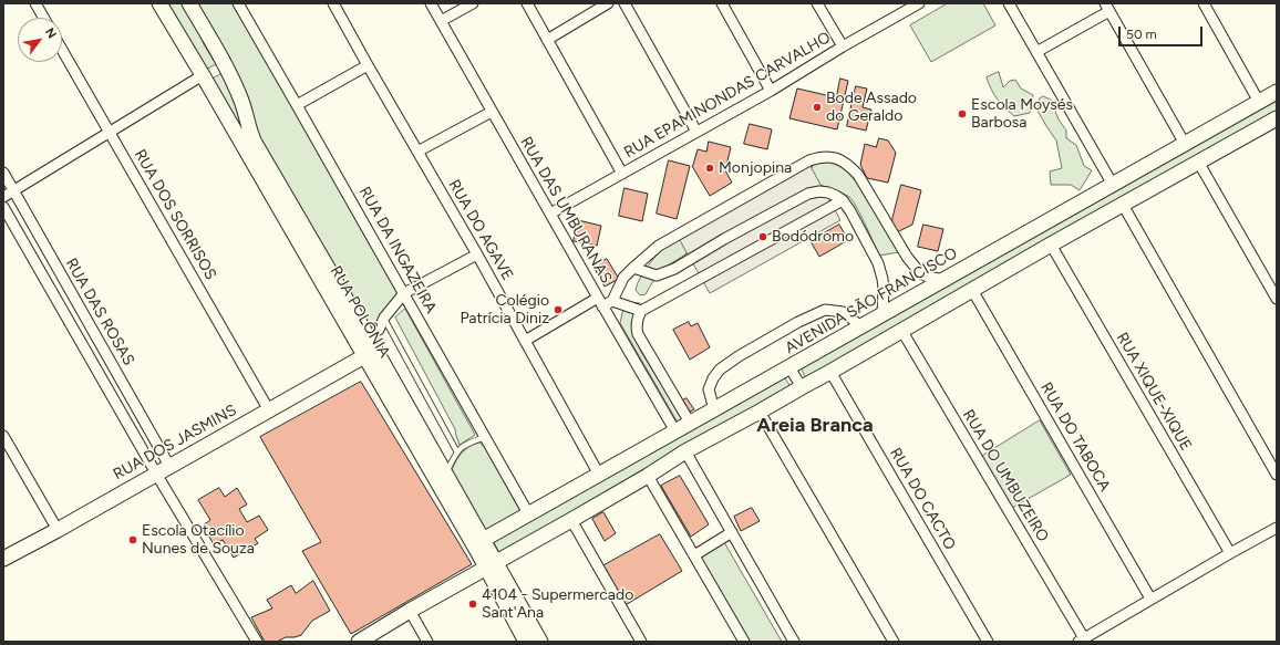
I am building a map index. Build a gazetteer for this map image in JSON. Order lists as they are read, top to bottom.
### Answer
{
  "streets": {
    "main road": ["AVENIDA SÃO FRANCISCO", "RUA POLÔNIA", "RUA DOS JASMINS"],
    "street": [
      "RUA EPAMINONDAS CARVALHO",
      "RUA DAS UMBURANAS",
      "RUA DOS SORRISOS",
      "RUA DO AGAVE",
      "RUA DA INGAZEIRA",
      "RUA DAS ROSAS",
      "RUA XIQUE-XIQUE",
      "RUA DO TABOCA",
      "RUA DO UMBUZEIRO",
      "RUA DO CACTO"
    ]
  },
  "crossings": [
    ["RUA EPAMINONDAS CARVALHO", "RUA DAS UMBURANAS"],
    ["RUA DAS UMBURANAS", "AVENIDA SÃO FRANCISCO"],
    ["RUA DOS SORRISOS", "RUA DOS JASMINS"],
    ["RUA DO AGAVE", "AVENIDA SÃO FRANCISCO"],
    ["RUA DA INGAZEIRA", "AVENIDA SÃO FRANCISCO"],
    ["AVENIDA SÃO FRANCISCO", "RUA POLÔNIA"],
    ["RUA DAS ROSAS", "RUA DOS JASMINS"],
    ["RUA POLÔNIA", "RUA DOS JASMINS"]
  ],
  "districts": ["Areia Branca"],
  "places": [
    "Bode Assado do Geraldo",
    "Escola Moysés Barbosa",
    "Monjopina",
    "Bodódromo",
    "Colégio Patrícia Diniz",
    "Escola Otacílio Nunes de Souza",
    "4104 - Supermercado Sant'Ana"
  ],
  "scale_bar": "50 m",
  "north": "top right"
}
